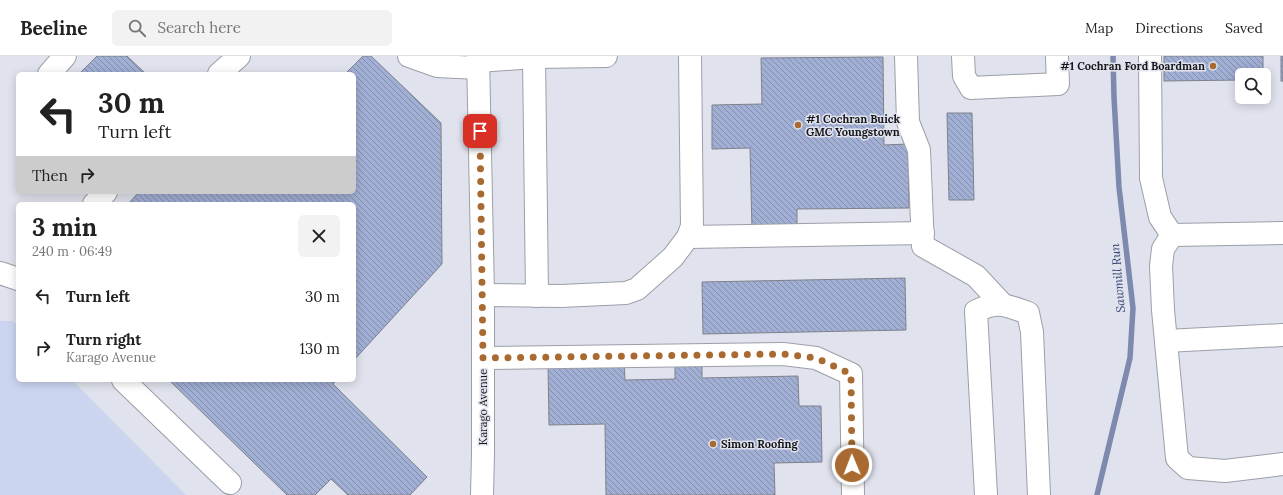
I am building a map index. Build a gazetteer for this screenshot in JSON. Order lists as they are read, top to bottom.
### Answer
{
  "streets": {
    "street": ["Karago Avenue"]
  },
  "water": ["Sawmill Run"],
  "places": ["#1 Cochran Ford Boardman", "#1 Cochran Buick GMC Youngstown", "Simon Roofing"],
  "page": {
    "header": "Beeline",
    "search": "Search here",
    "nav": ["Map", "Directions", "Saved"],
    "turn": ["30 m", "Turn left"],
    "then": "Then",
    "heading": ["3 min", "240 m · 06:49"],
    "list": [
      {
        "name": "Turn left",
        "value": "30 m"
      },
      {
        "name": "Turn right",
        "note": "Karago Avenue",
        "value": "130 m"
      }
    ]
  }
}
